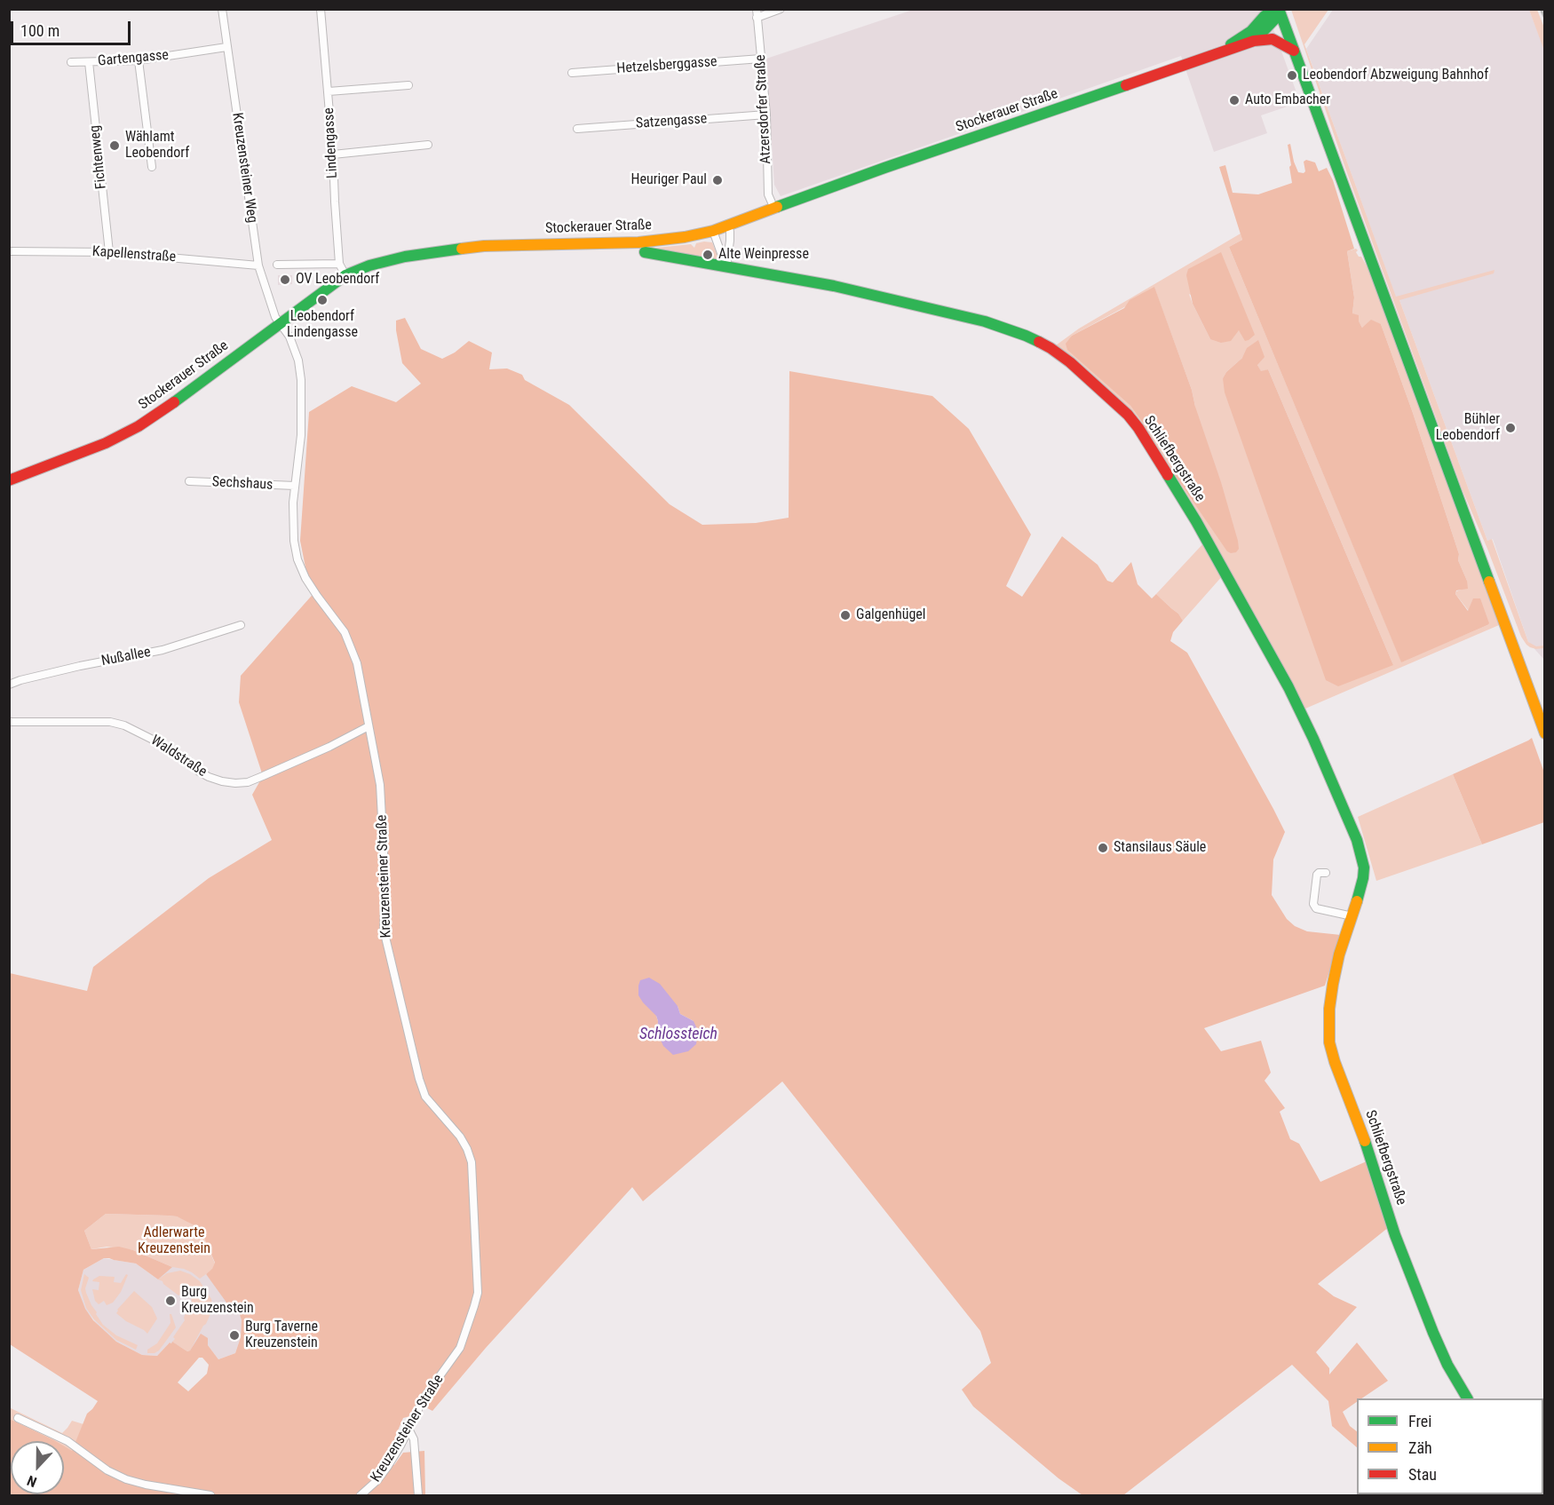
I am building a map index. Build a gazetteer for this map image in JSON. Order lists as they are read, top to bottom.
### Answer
{
  "streets": {
    "street": [
      "Gartengasse",
      "Hetzelsberggasse",
      "Atzersdorfer Straße",
      "Stockerauer Straße",
      "Satzengasse",
      "Lindengasse",
      "Fichtenweg",
      "Kreuzensteiner Weg",
      "Kapellenstraße",
      "Schliefbergstraße",
      "Sechshaus",
      "Nußallee",
      "Waldstraße",
      "Kreuzensteiner Straße"
    ]
  },
  "crossings": [
    ["Gartengasse", "Fichtenweg"],
    ["Gartengasse", "Kreuzensteiner Weg"],
    ["Hetzelsberggasse", "Atzersdorfer Straße"],
    ["Atzersdorfer Straße", "Stockerauer Straße"],
    ["Atzersdorfer Straße", "Satzengasse"],
    ["Stockerauer Straße", "Lindengasse"],
    ["Stockerauer Straße", "Kreuzensteiner Weg"],
    ["Stockerauer Straße", "Kreuzensteiner Straße"],
    ["Fichtenweg", "Kapellenstraße"],
    ["Kreuzensteiner Weg", "Kapellenstraße"],
    ["Kreuzensteiner Weg", "Kreuzensteiner Straße"],
    ["Sechshaus", "Kreuzensteiner Straße"],
    ["Waldstraße", "Kreuzensteiner Straße"]
  ],
  "water": ["Schlossteich"],
  "parks": ["Adlerwarte Kreuzenstein"],
  "places": [
    "Leobendorf Abzweigung Bahnhof",
    "Auto Embacher",
    "Wählamt Leobendorf",
    "Heuriger Paul",
    "Alte Weinpresse",
    "OV Leobendorf",
    "Leobendorf Lindengasse",
    "Bühler Leobendorf",
    "Galgenhügel",
    "Stansilaus Säule",
    "Burg Kreuzenstein",
    "Burg Taverne Kreuzenstein"
  ],
  "legend": ["Frei", "Zäh", "Stau"],
  "scale_bar": "100 m",
  "north": "bottom"
}
